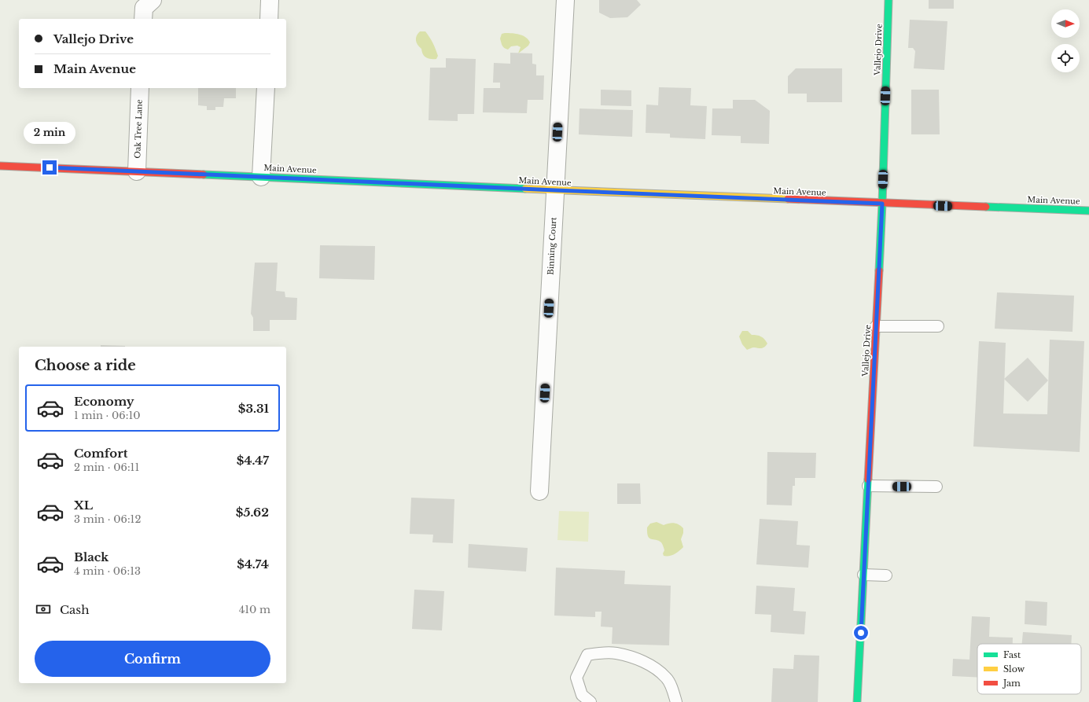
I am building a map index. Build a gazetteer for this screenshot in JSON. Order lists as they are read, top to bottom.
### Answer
{
  "streets": {
    "street": [
      "Vallejo Drive",
      "Oak Tree Lane",
      "Main Avenue",
      "Binning Court"
    ]
  },
  "crossings": [
    ["Vallejo Drive", "Main Avenue"],
    ["Oak Tree Lane", "Main Avenue"],
    ["Main Avenue", "Binning Court"]
  ],
  "legend": ["Fast", "Slow", "Jam"],
  "north": "right",
  "page": {
    "banner": ["Vallejo Drive", "Main Avenue"],
    "bubble": "2 min",
    "heading": "Choose a ride",
    "list": [
      {
        "name": "Economy",
        "note": "1 min · 06:10",
        "value": "$3.31"
      },
      {
        "name": "Comfort",
        "note": "2 min · 06:11",
        "value": "$4.47"
      },
      {
        "name": "XL",
        "note": "3 min · 06:12",
        "value": "$5.62"
      },
      {
        "name": "Black",
        "note": "4 min · 06:13",
        "value": "$4.74"
      }
    ],
    "pay": ["Cash", "410 m"],
    "buttons": "Confirm"
  }
}
